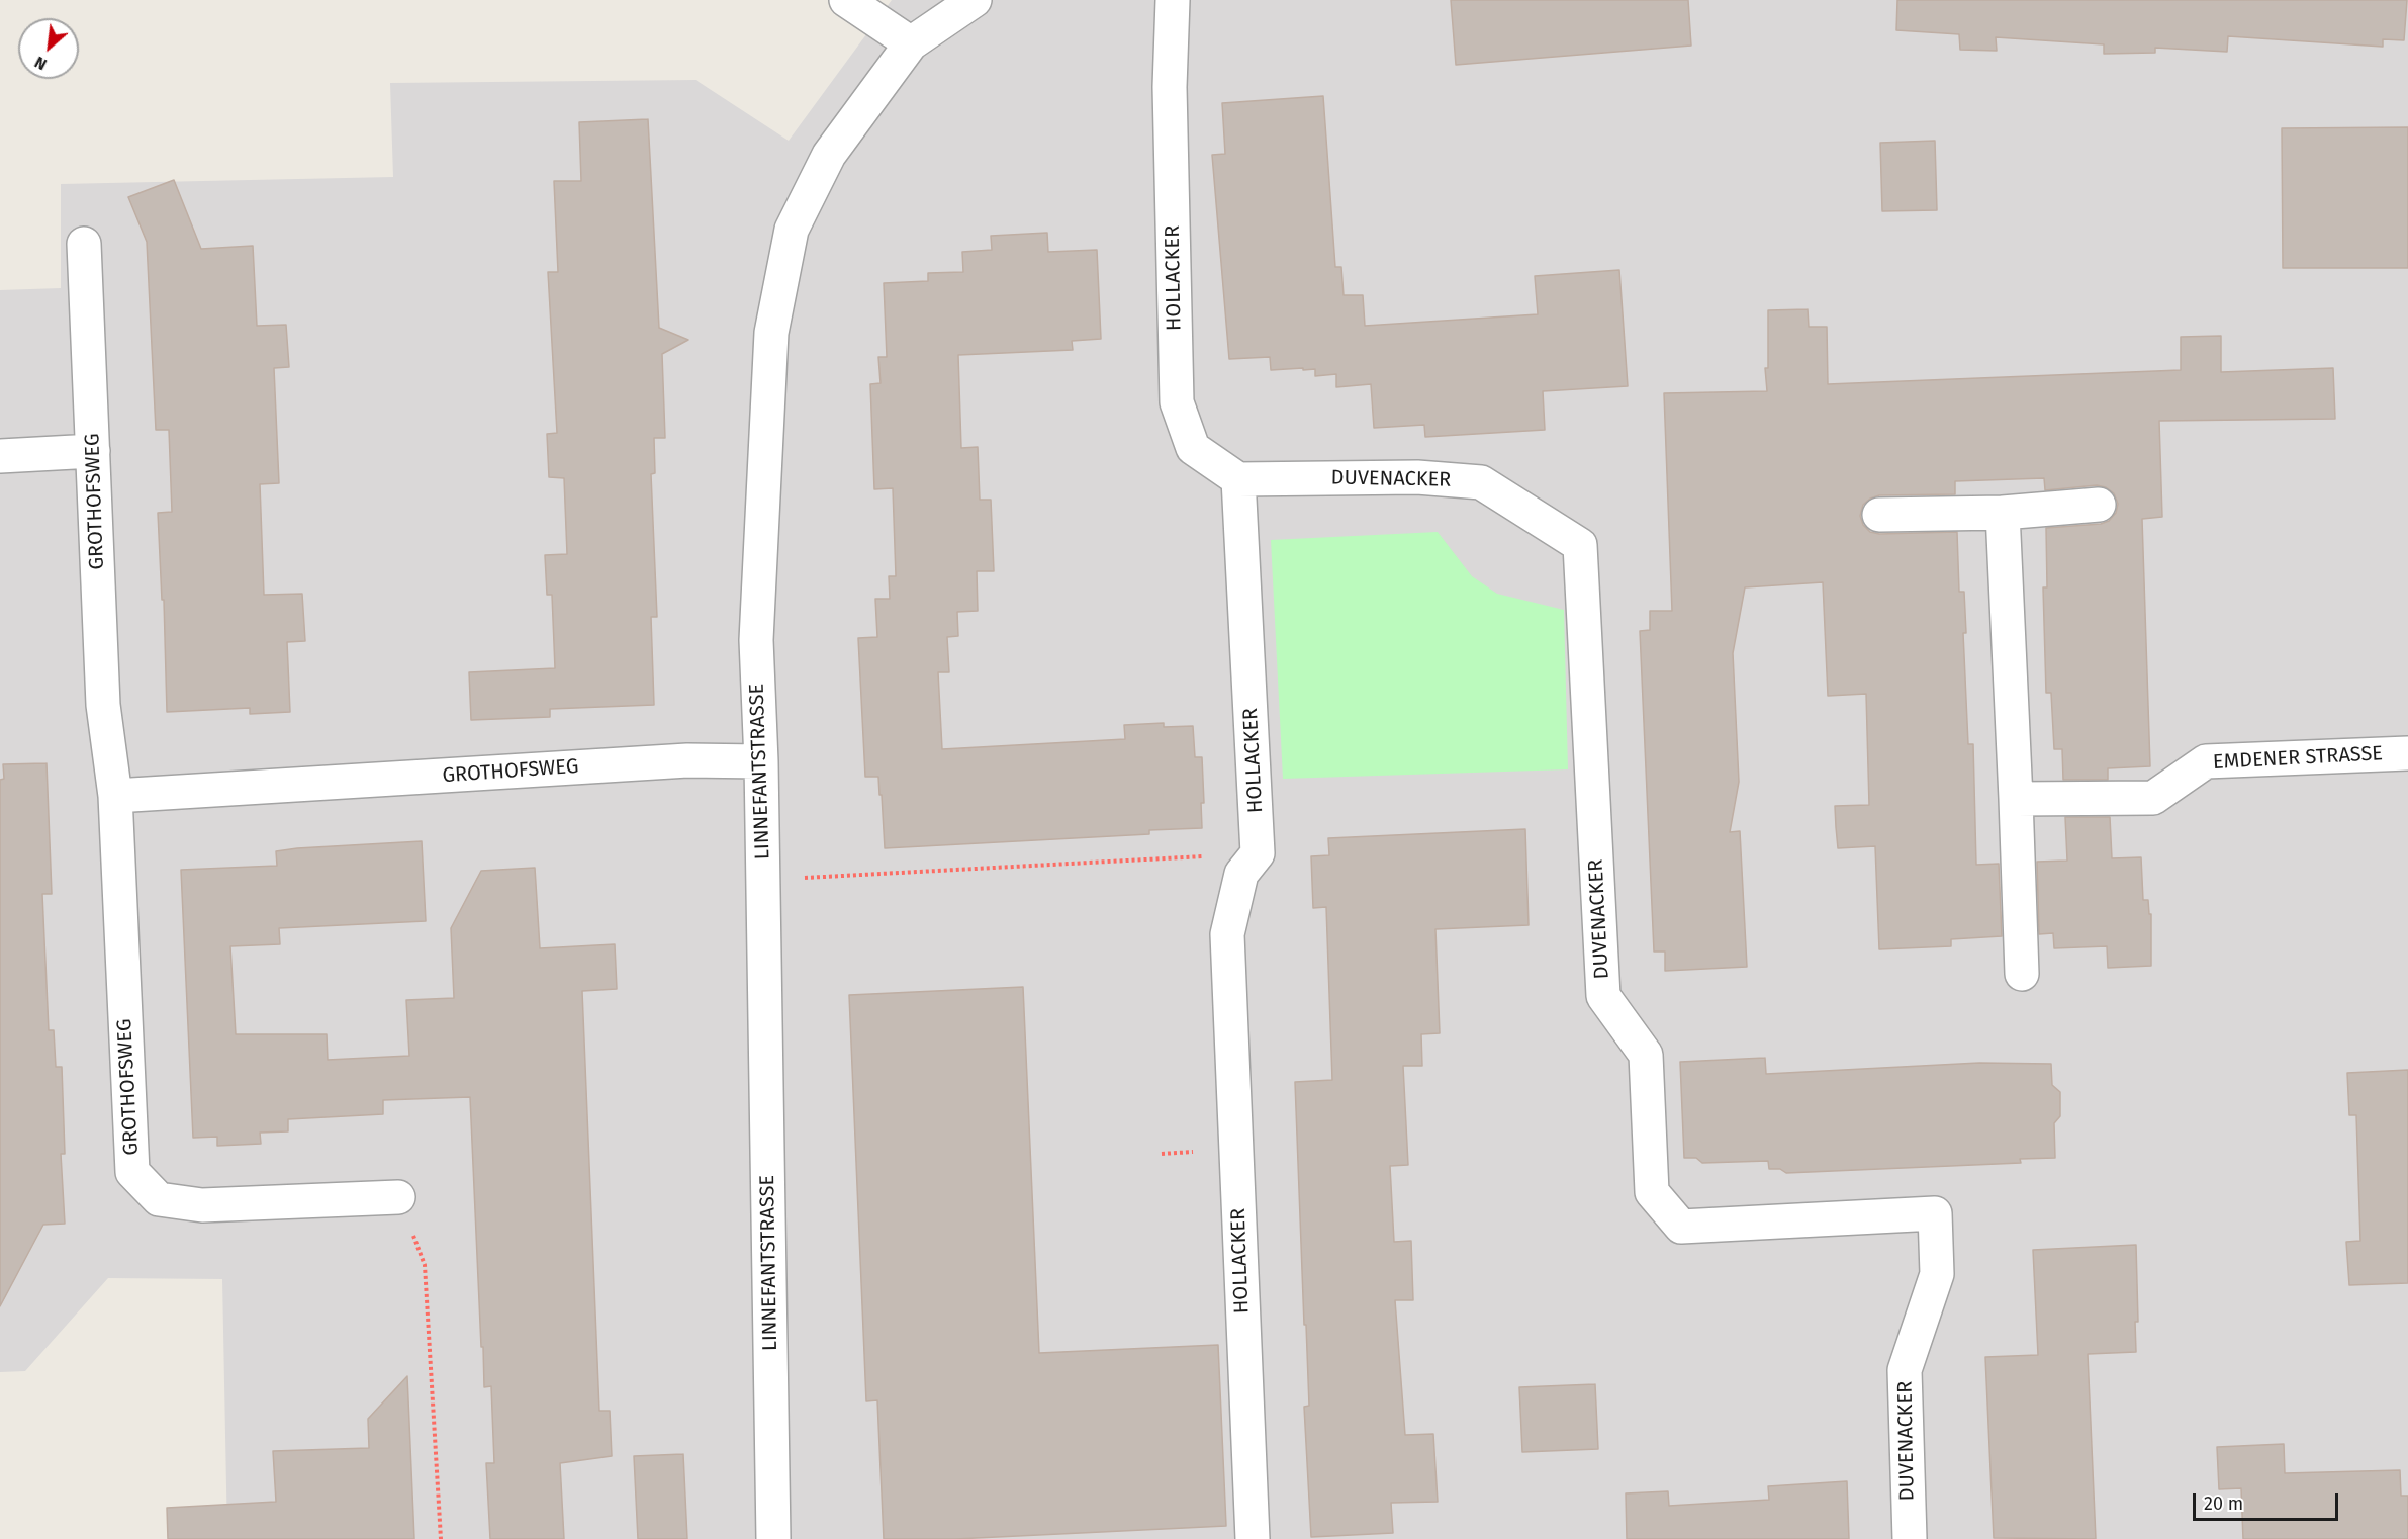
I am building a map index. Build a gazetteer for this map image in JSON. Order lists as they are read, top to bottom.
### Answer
{
  "streets": {
    "street": [
      "HOLLACKER",
      "DUVENACKER",
      "GROTHOFSWEG",
      "EMDENER STRASSE",
      "LINNEFANTSTRASSE"
    ]
  },
  "crossings": [
    ["HOLLACKER", "DUVENACKER"],
    ["GROTHOFSWEG", "LINNEFANTSTRASSE"]
  ],
  "scale_bar": "20 m",
  "north": "bottom left"
}
